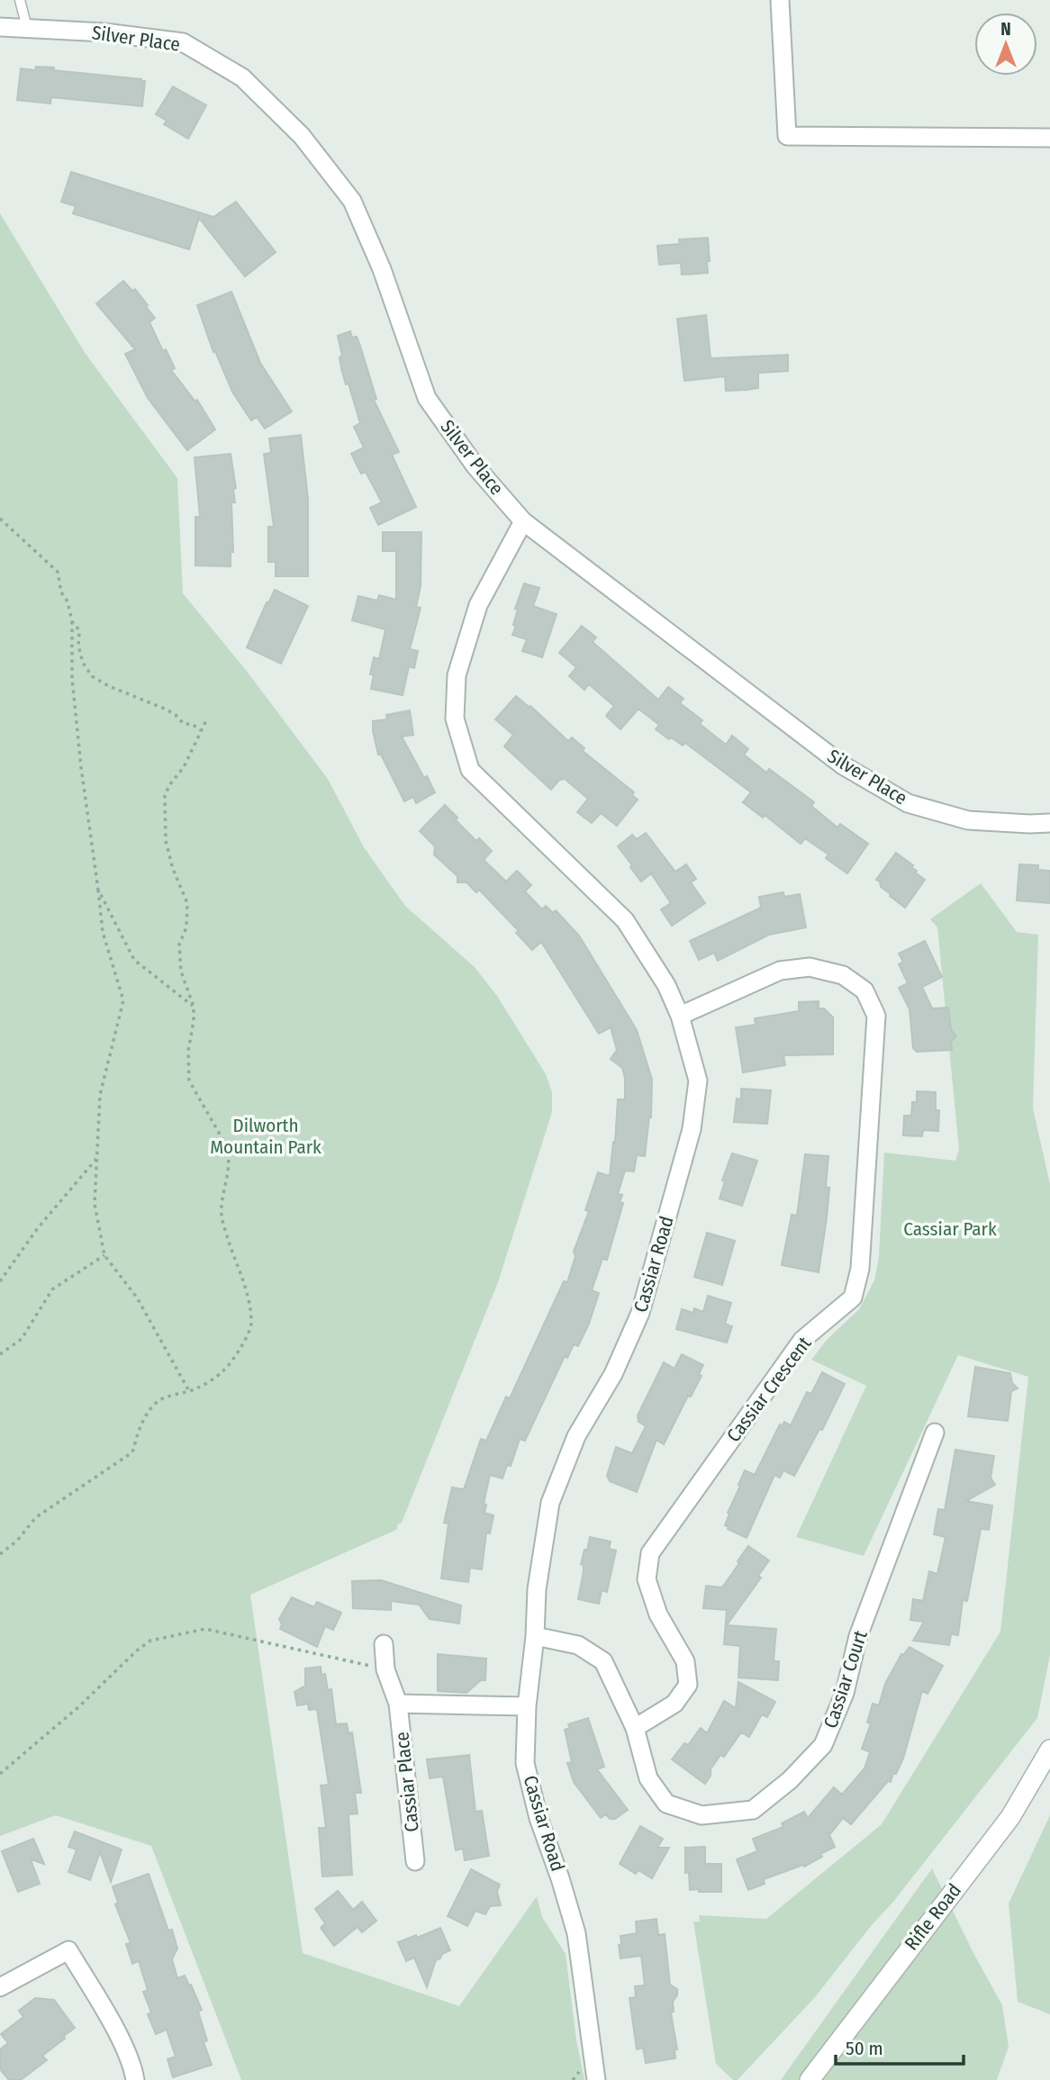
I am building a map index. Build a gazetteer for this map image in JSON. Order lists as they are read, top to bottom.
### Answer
{
  "streets": {
    "street": [
      "Silver Place",
      "Cassiar Road",
      "Cassiar Crescent",
      "Cassiar Court",
      "Cassiar Place",
      "Rifle Road"
    ]
  },
  "crossings": [
    ["Silver Place", "Cassiar Road"],
    ["Cassiar Road", "Cassiar Crescent"],
    ["Cassiar Road", "Cassiar Place"],
    ["Cassiar Crescent", "Cassiar Court"]
  ],
  "parks": ["Dilworth Mountain Park", "Cassiar Park"],
  "scale_bar": "50 m",
  "north": "top"
}
